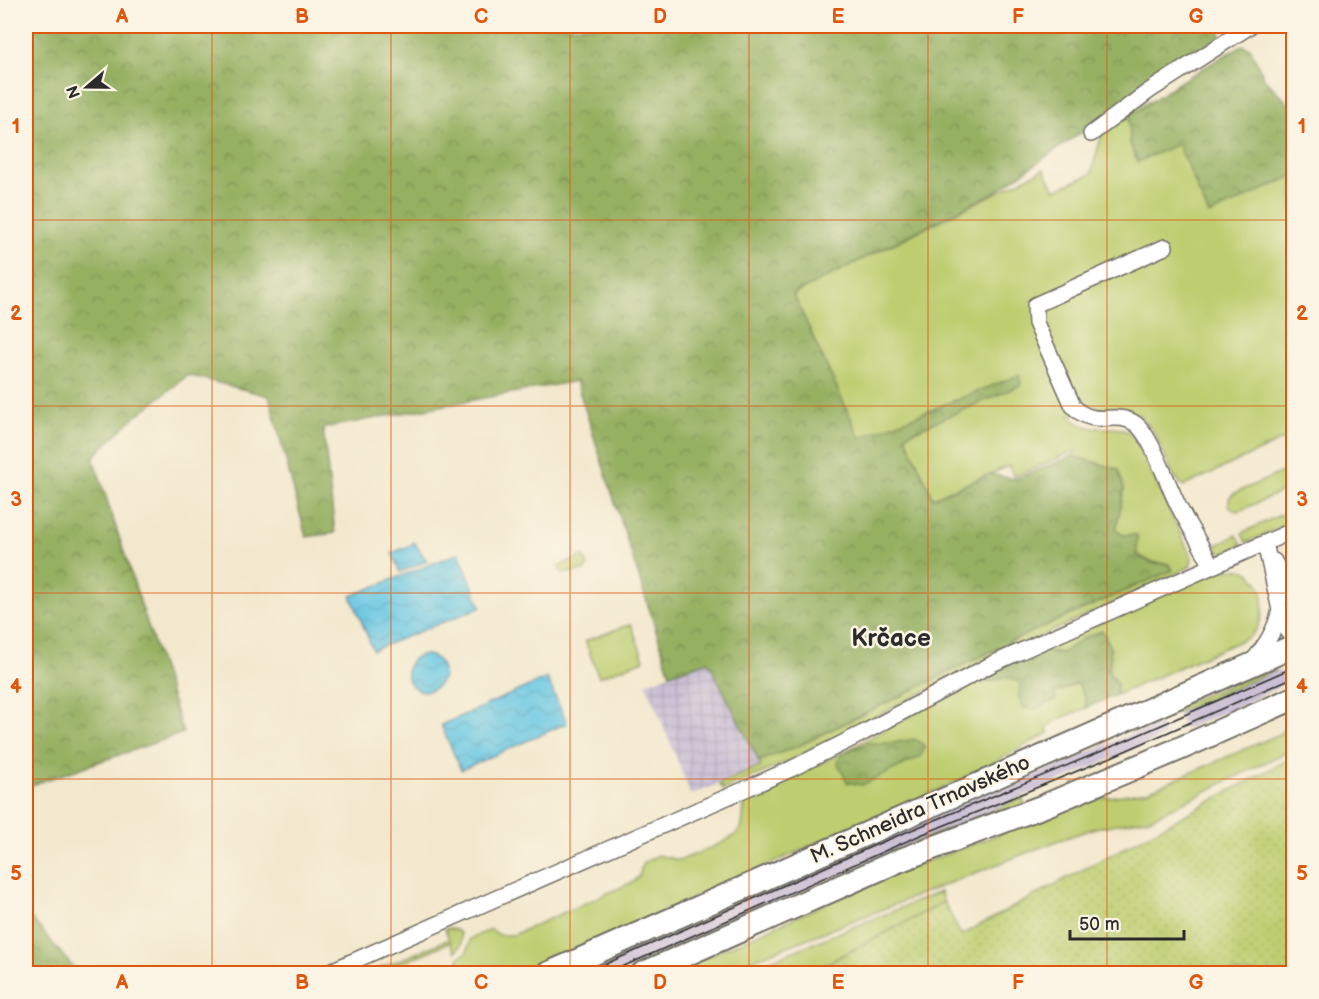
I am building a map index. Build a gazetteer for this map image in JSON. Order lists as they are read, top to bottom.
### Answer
{
  "streets": {
    "main road": ["M. Schneidra Trnavského"]
  },
  "districts": ["Krčace"],
  "scale_bar": "50 m",
  "north": "left",
  "grid": {
    "columns": [
      "A",
      "B",
      "C",
      "D",
      "E",
      "F",
      "G"
    ],
    "rows": [
      "1",
      "2",
      "3",
      "4",
      "5"
    ]
  }
}
